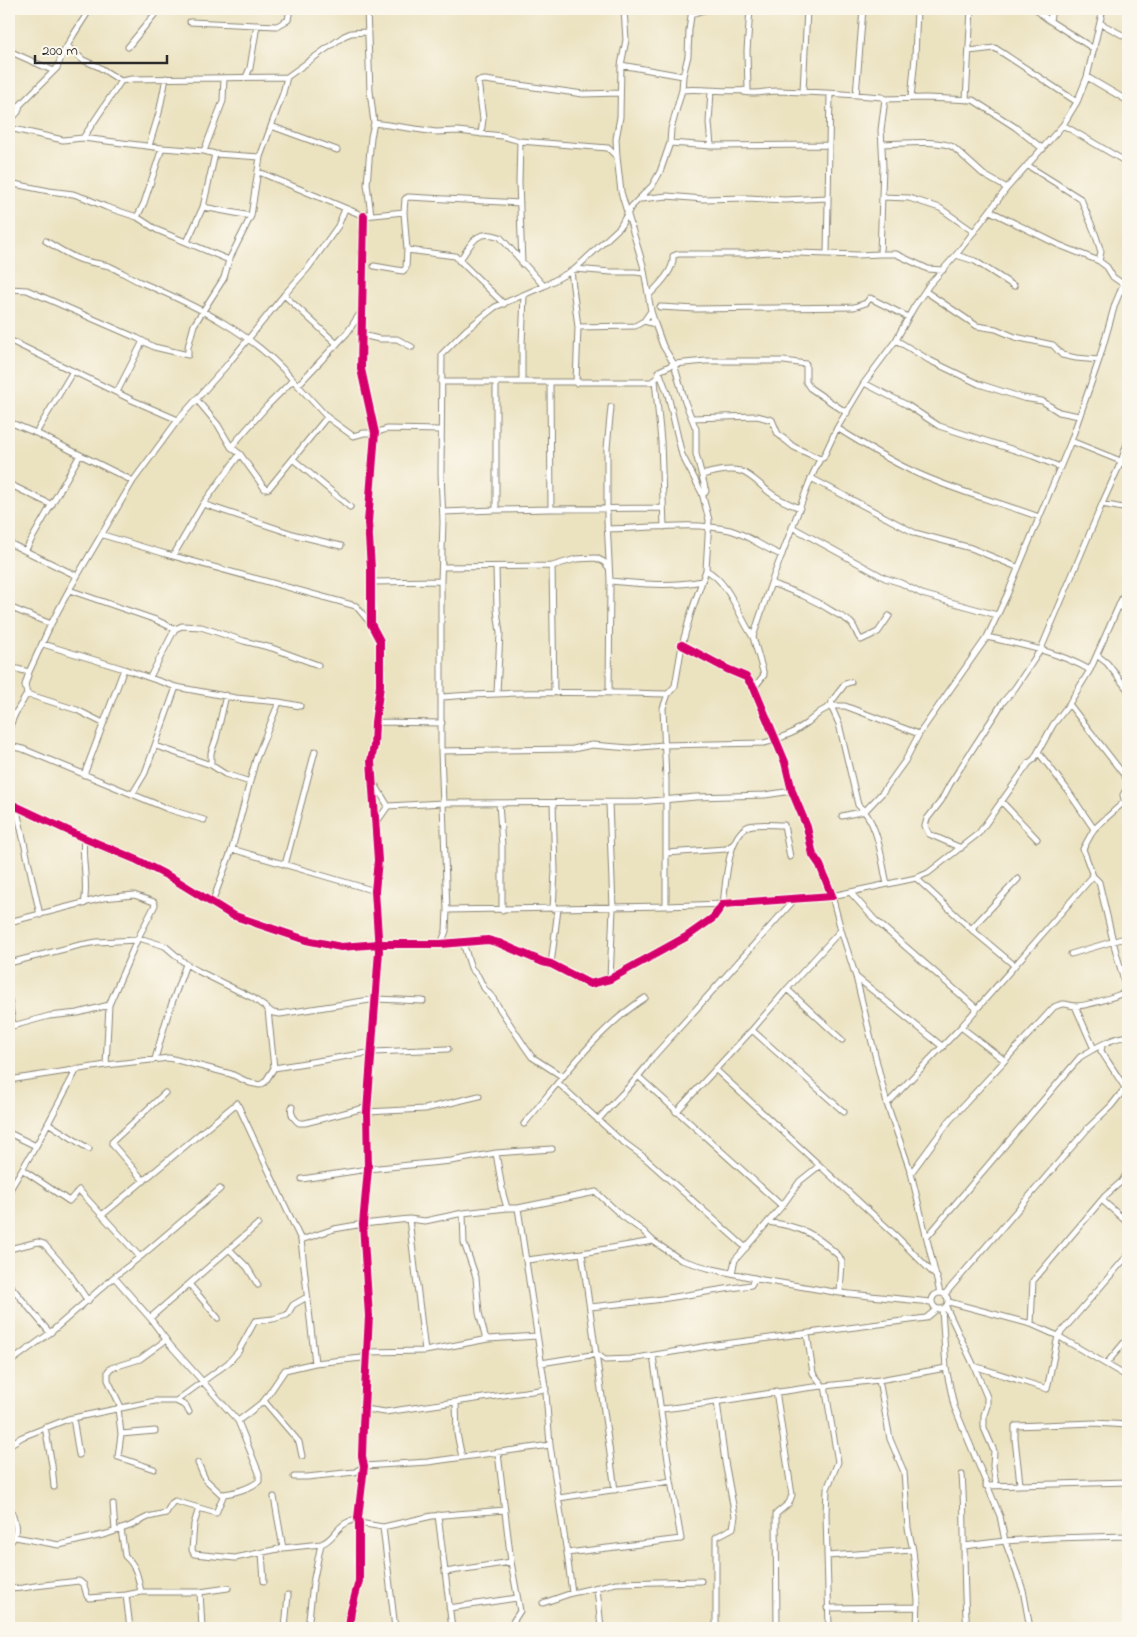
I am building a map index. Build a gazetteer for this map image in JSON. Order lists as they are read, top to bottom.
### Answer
{
  "scale_bar": "200 m"
}
